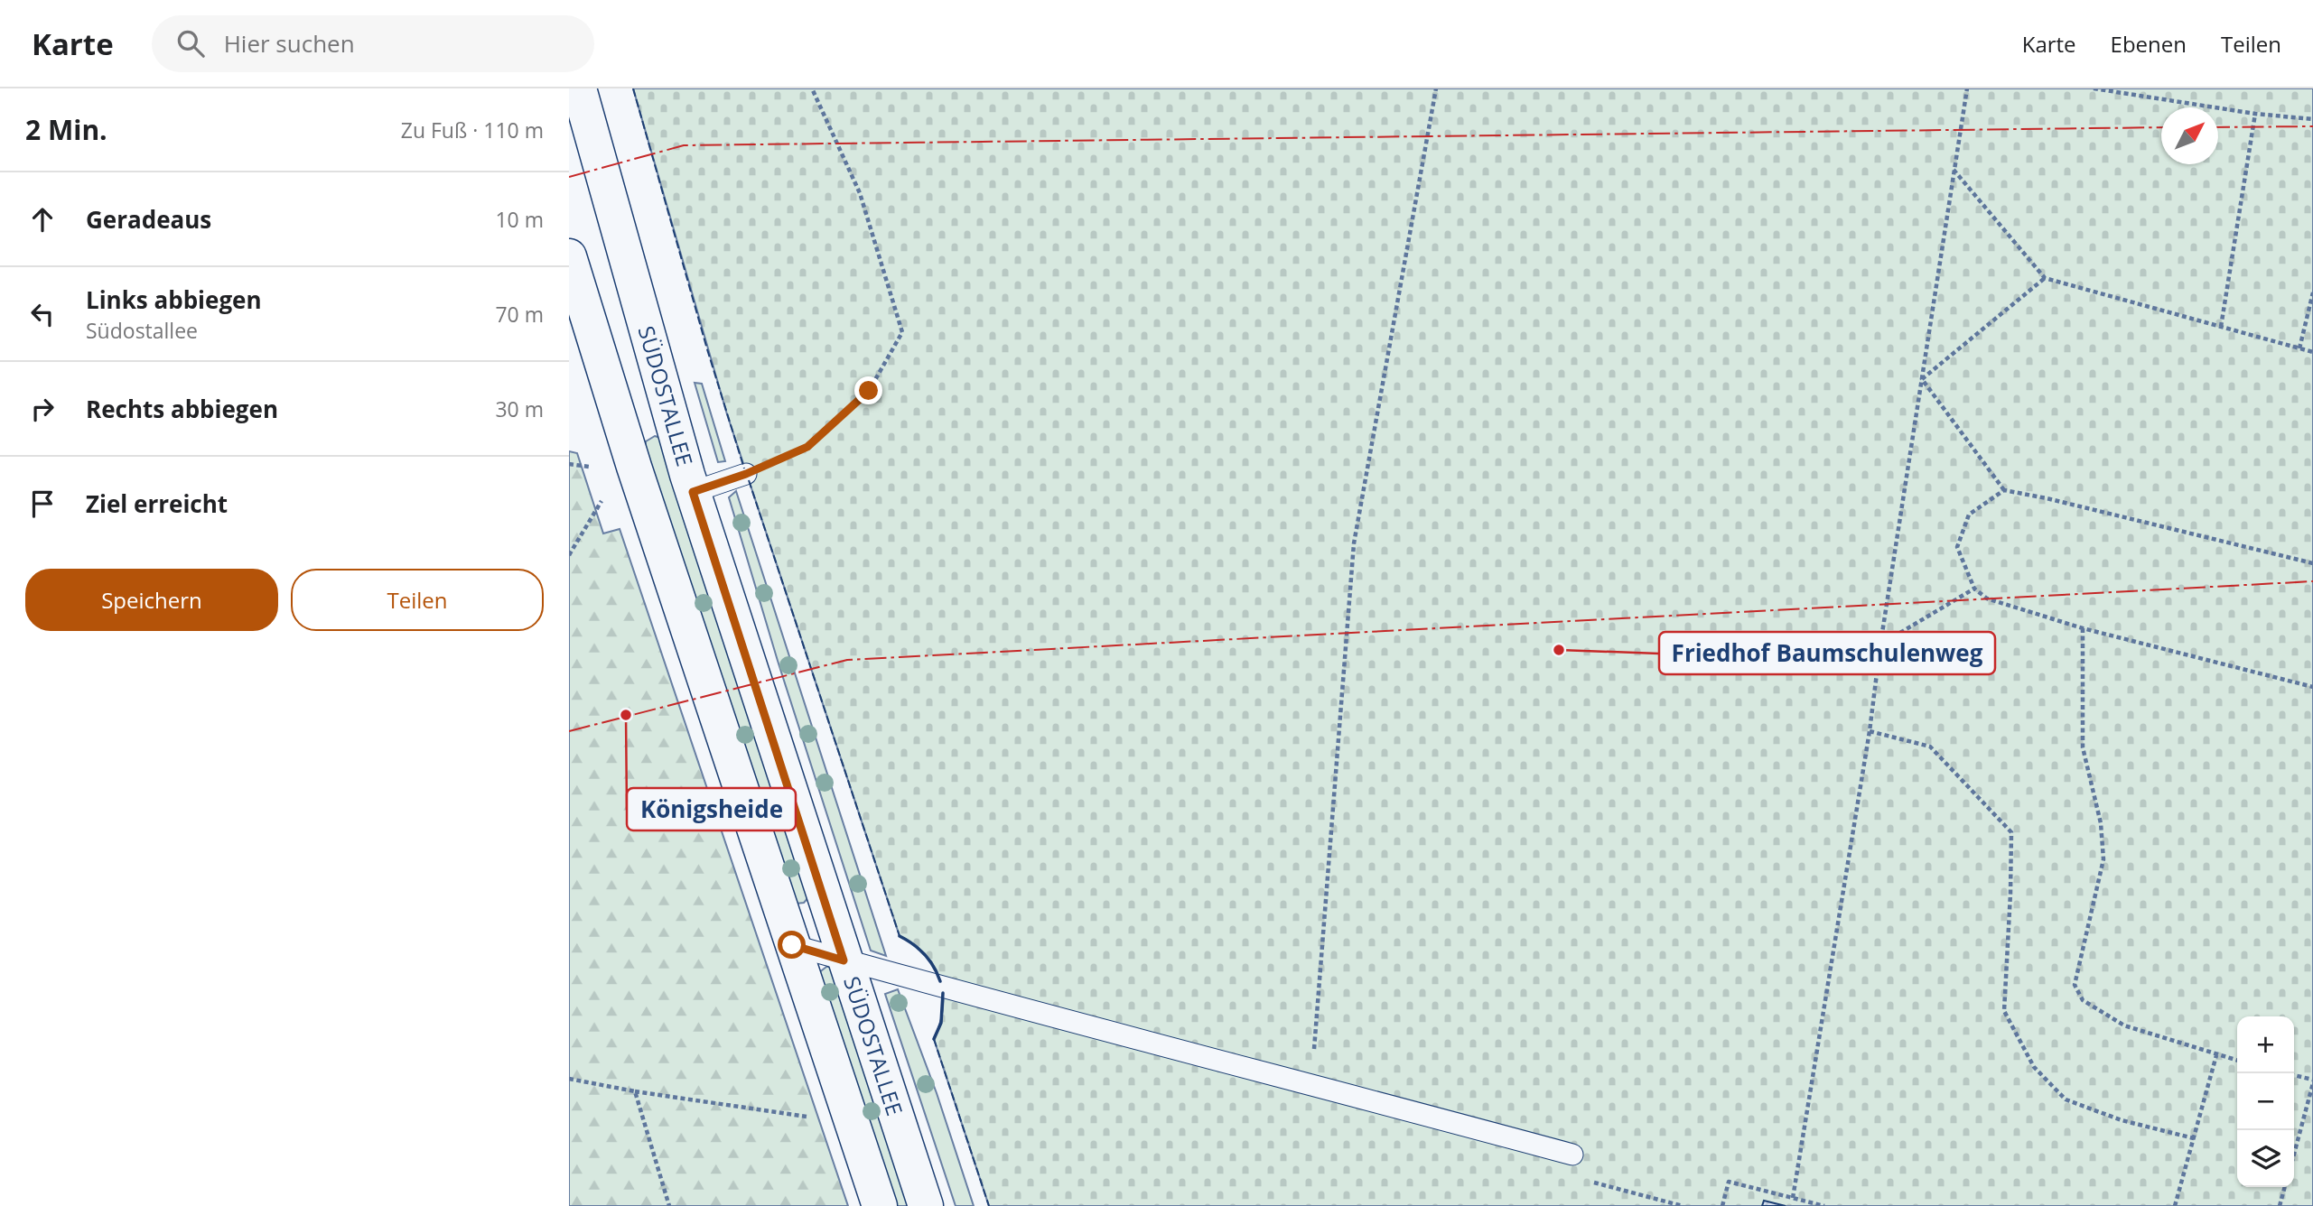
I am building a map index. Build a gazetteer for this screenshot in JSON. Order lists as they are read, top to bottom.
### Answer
{
  "streets": {
    "main road": ["SÜDOSTALLEE"]
  },
  "places": ["Friedhof Baumschulenweg", "Königsheide"],
  "north": "top right",
  "page": {
    "header": "Karte",
    "search": "Hier suchen",
    "nav": ["Karte", "Ebenen", "Teilen"],
    "heading": ["2 Min.", "Zu Fuß · 110 m"],
    "list": [
      ["Geradeaus", "10 m"],
      ["Links abbiegen", "Südostallee", "70 m"],
      ["Rechts abbiegen", "30 m"],
      "Ziel erreicht"
    ],
    "buttons": ["Speichern", "Teilen"],
    "map_buttons": ["+", "−"]
  }
}
